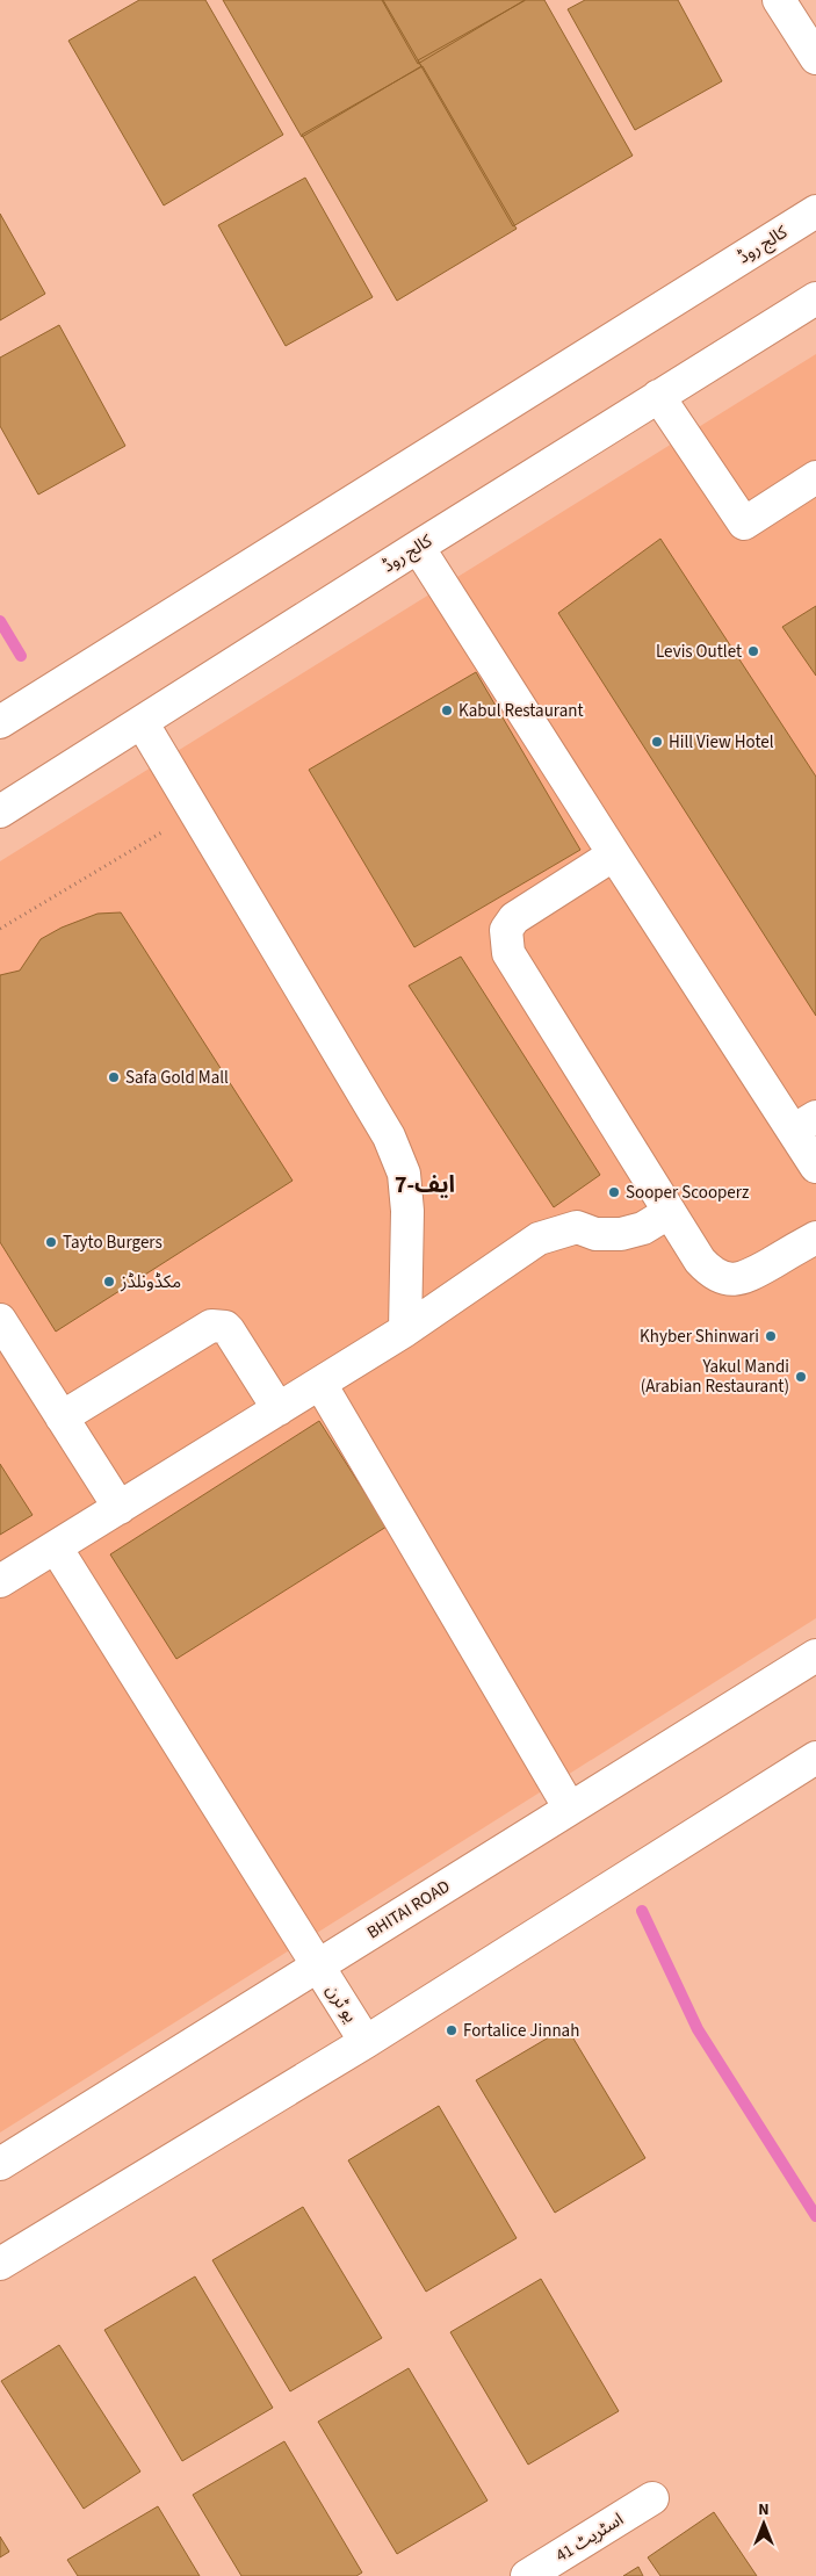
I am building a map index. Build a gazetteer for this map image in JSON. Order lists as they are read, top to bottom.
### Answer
{
  "streets": {
    "street": [
      "کالج روڈ",
      "BHITAI ROAD",
      "یو ٹرن",
      "اسٹریٹ 41"
    ]
  },
  "crossings": [
    ["BHITAI ROAD", "یو ٹرن"]
  ],
  "districts": ["ایف-7"],
  "places": [
    "Levis Outlet",
    "Kabul Restaurant",
    "Hill View Hotel",
    "Safa Gold Mall",
    "Sooper Scooperz",
    "Tayto Burgers",
    "مکڈونلڈز",
    "Khyber Shinwari",
    "Yakul Mandi (Arabian Restaurant)",
    "Fortalice Jinnah"
  ],
  "north": "top"
}
